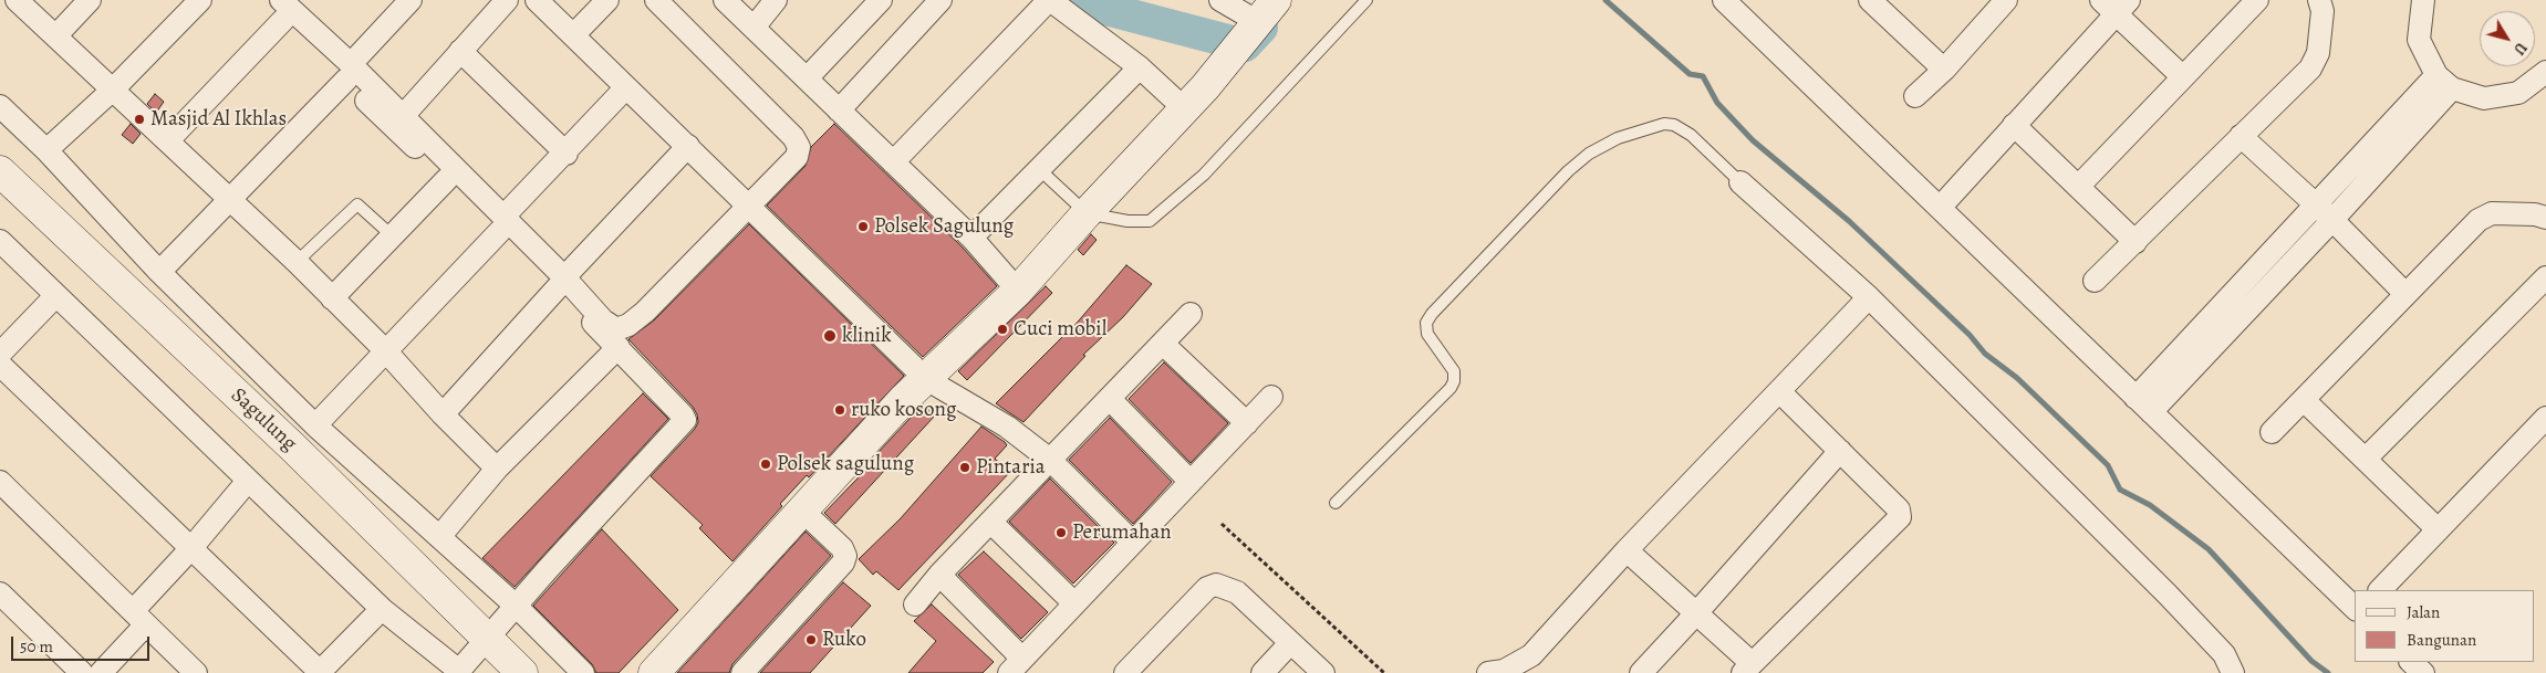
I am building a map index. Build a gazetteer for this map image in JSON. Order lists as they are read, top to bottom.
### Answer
{
  "streets": {
    "street": ["Sagulung"]
  },
  "places": [
    "Masjid Al Ikhlas",
    "Polsek Sagulung",
    "Cuci mobil",
    "klinik",
    "ruko kosong",
    "Polsek sagulung",
    "Pintaria",
    "Perumahan",
    "Ruko"
  ],
  "legend": ["Jalan", "Bangunan"],
  "scale_bar": "50 m",
  "north": "bottom right"
}
